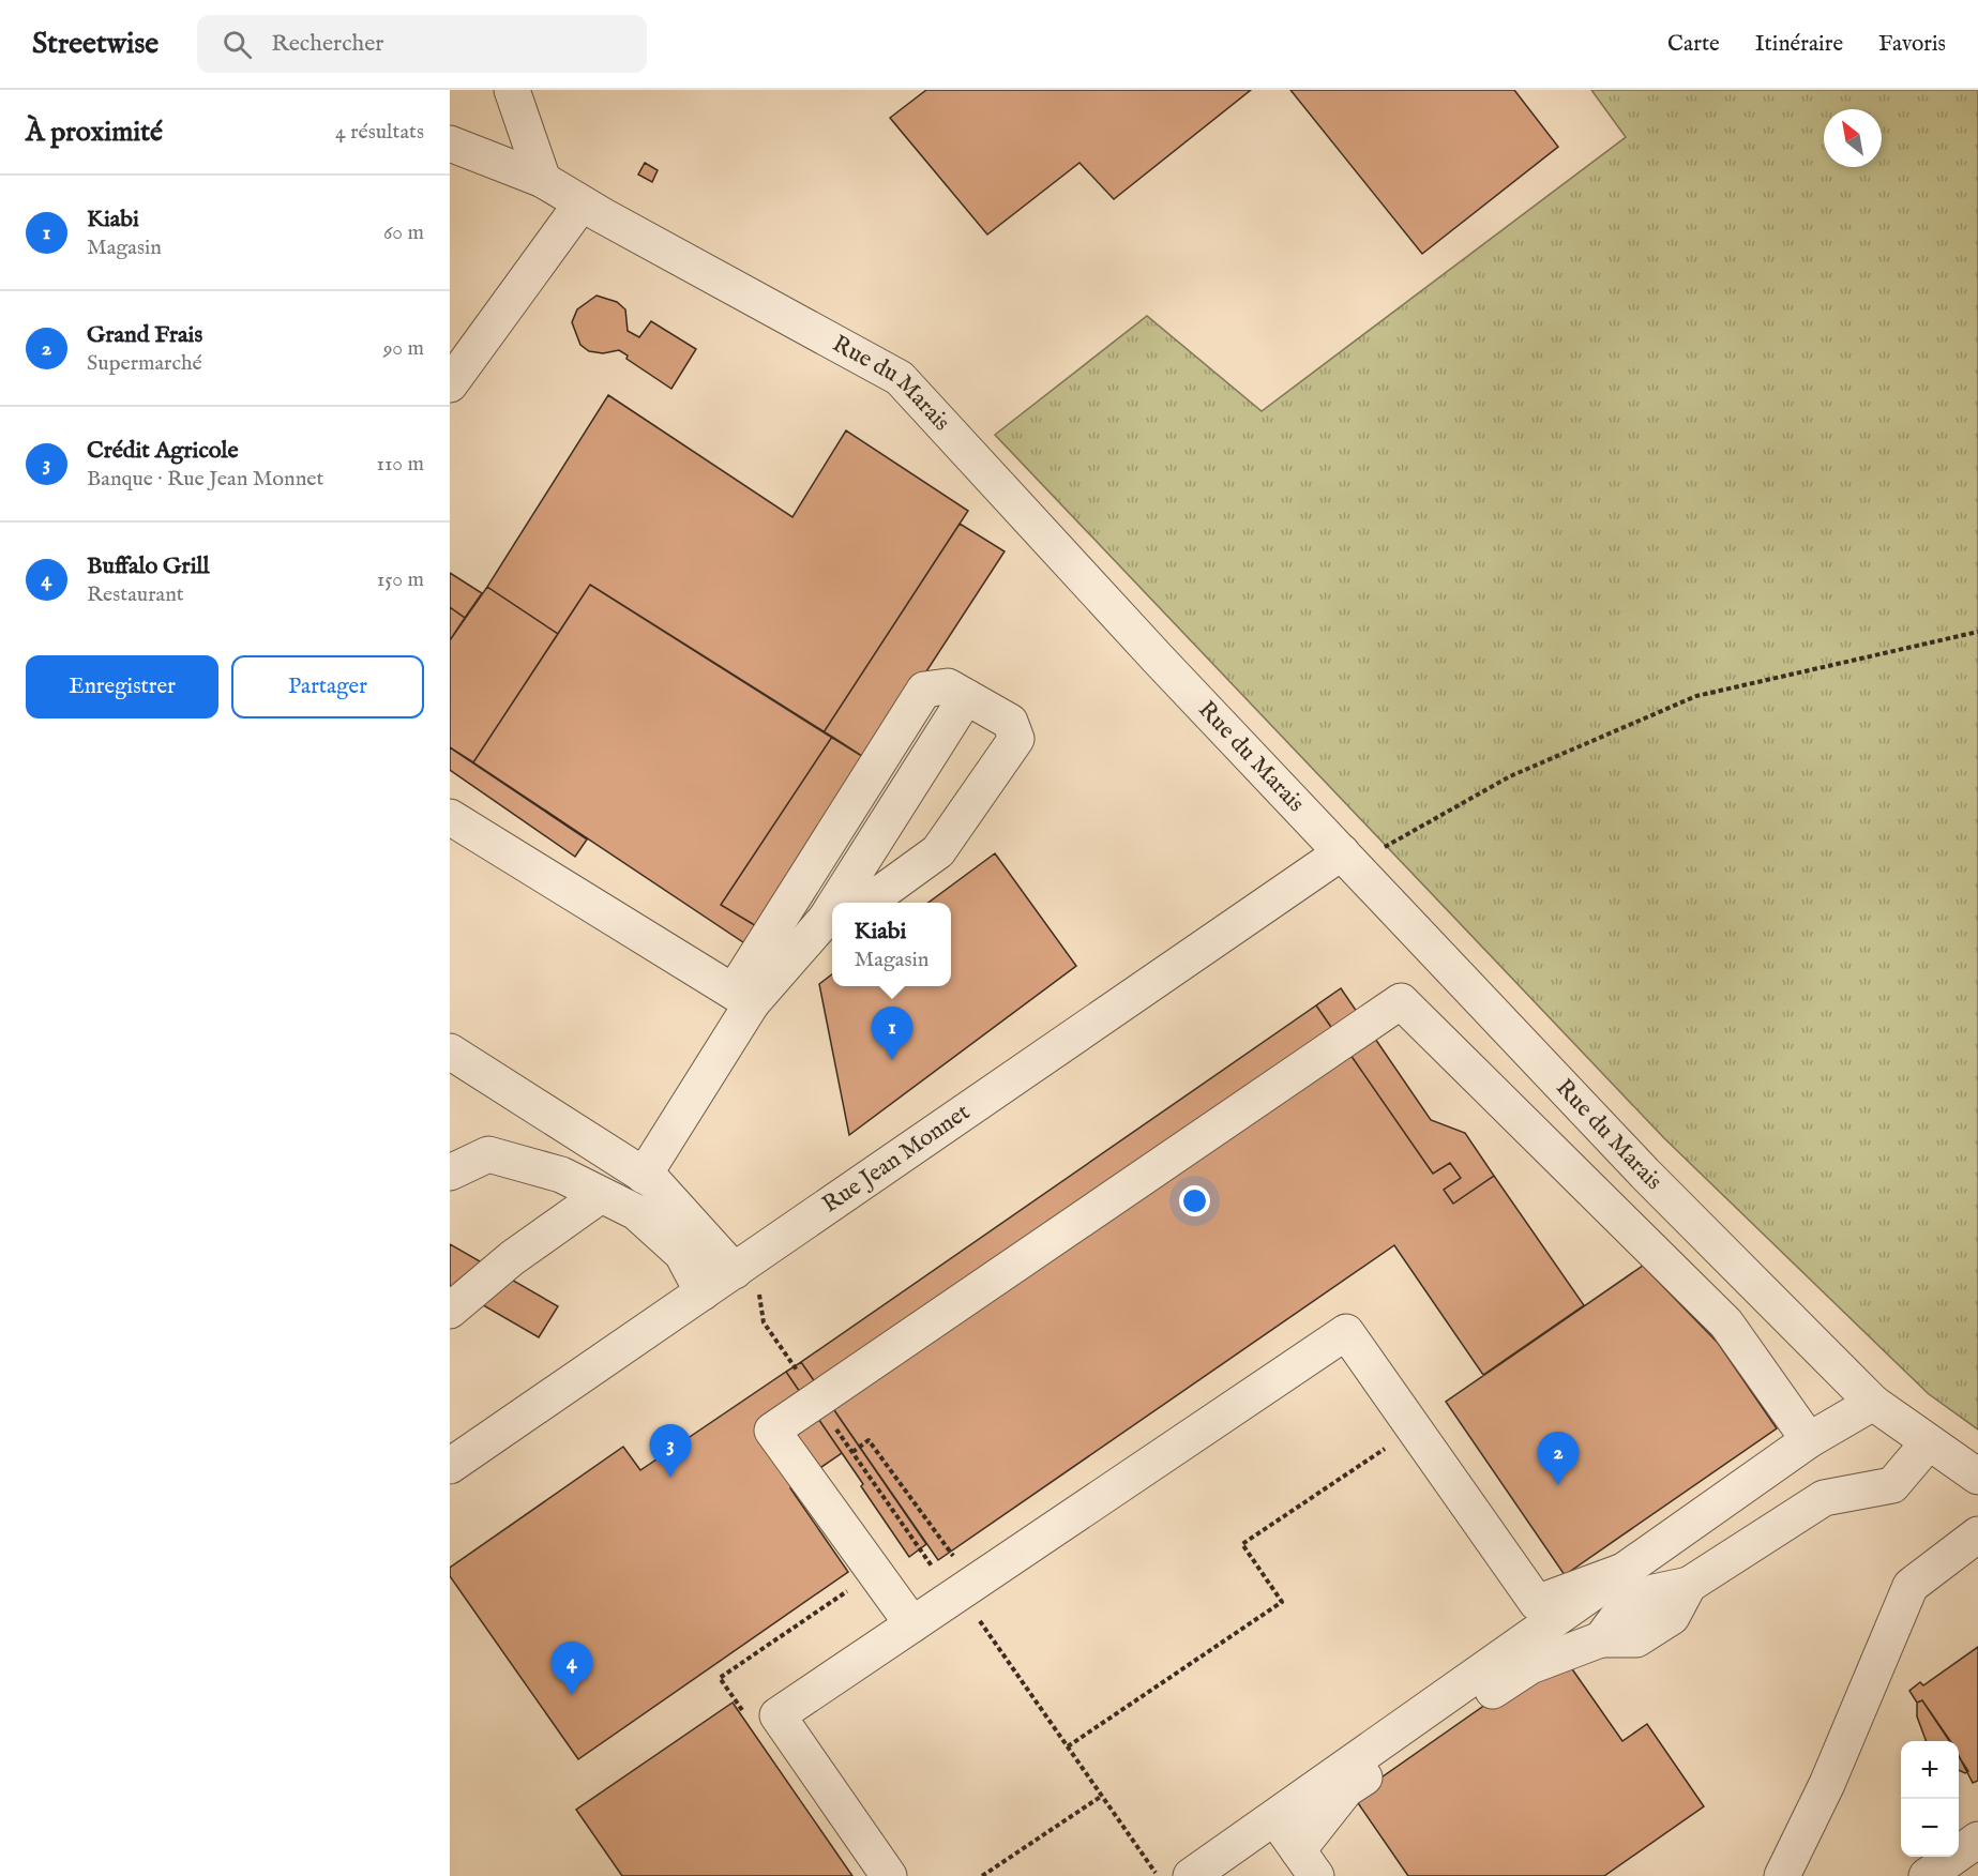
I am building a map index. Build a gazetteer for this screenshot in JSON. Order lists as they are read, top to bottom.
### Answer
{
  "streets": {
    "street": ["Rue du Marais", "Rue Jean Monnet"]
  },
  "crossings": [
    ["Rue du Marais", "Rue Jean Monnet"]
  ],
  "north": "top left",
  "page": {
    "header": "Streetwise",
    "search": "Rechercher",
    "nav": ["Carte", "Itinéraire", "Favoris"],
    "heading": ["À proximité", "4 résultats"],
    "list": [
      {
        "mark": "1",
        "name": "Kiabi",
        "note": "Magasin",
        "value": "60 m"
      },
      {
        "mark": "2",
        "name": "Grand Frais",
        "note": "Supermarché",
        "value": "90 m"
      },
      {
        "mark": "3",
        "name": "Crédit Agricole",
        "note": "Banque · Rue Jean Monnet",
        "value": "110 m"
      },
      {
        "mark": "4",
        "name": "Buffalo Grill",
        "note": "Restaurant",
        "value": "150 m"
      }
    ],
    "buttons": ["Enregistrer", "Partager"],
    "popup": ["Kiabi", "Magasin"],
    "pins": [
      "1",
      "3",
      "2",
      "4"
    ],
    "map_buttons": ["+", "−"]
  }
}
